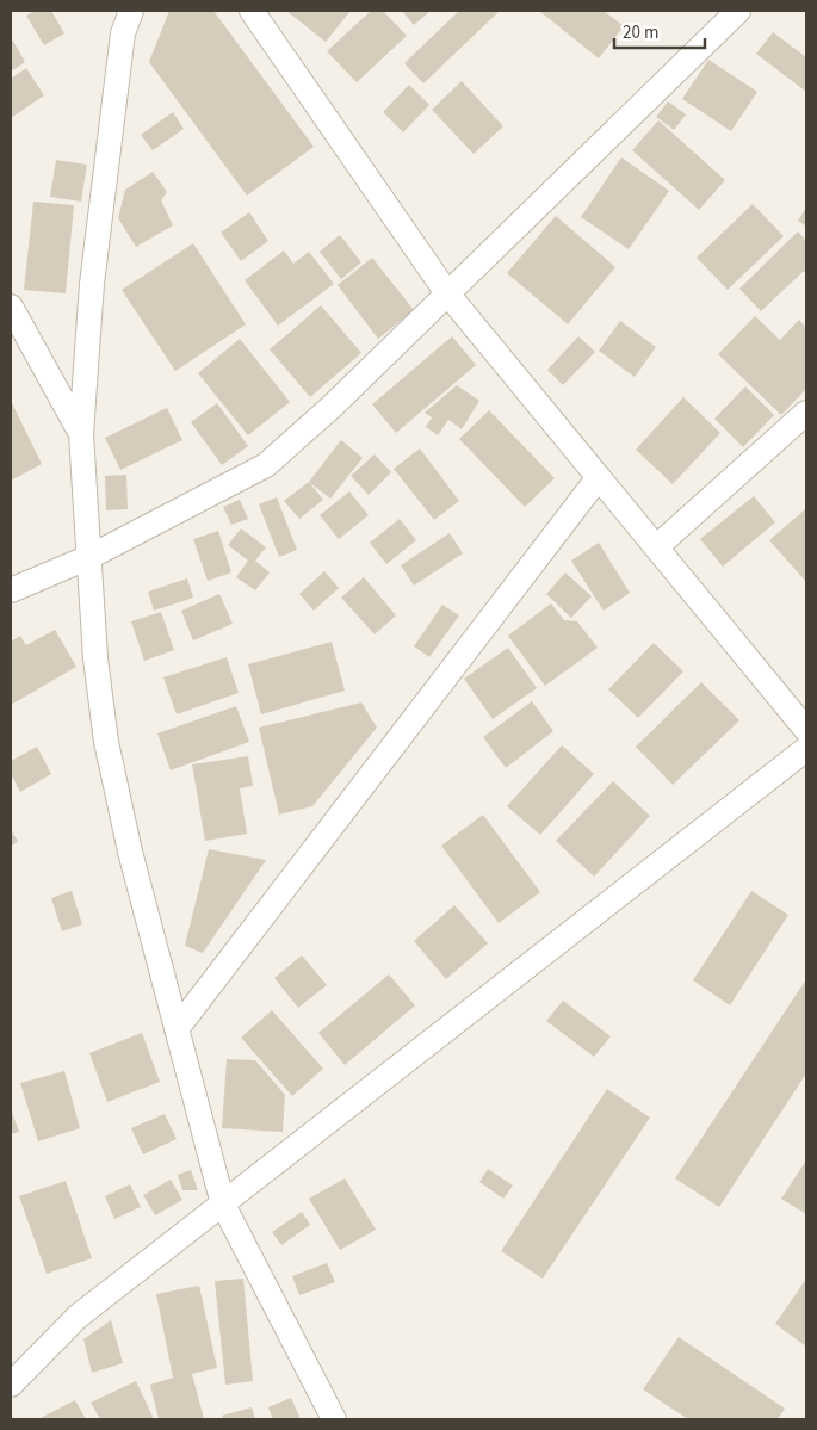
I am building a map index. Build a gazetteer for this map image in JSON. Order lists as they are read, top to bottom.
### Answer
{
  "scale_bar": "20 m"
}
